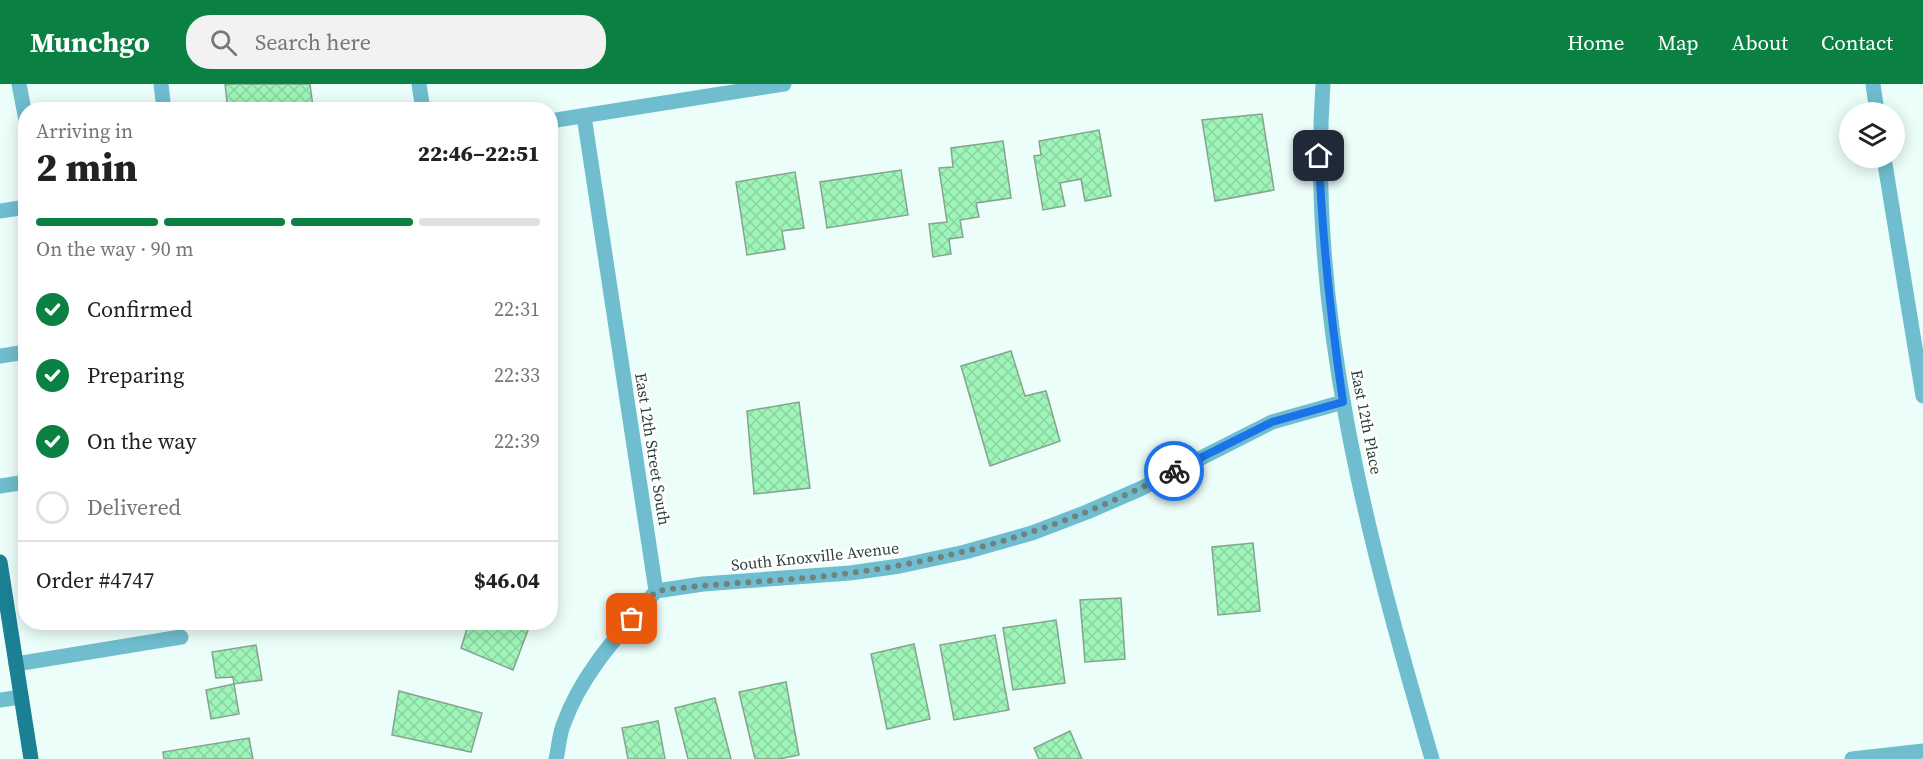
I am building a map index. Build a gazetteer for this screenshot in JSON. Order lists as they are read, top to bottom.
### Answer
{
  "streets": {
    "street": ["East 12th Place", "East 12th Street South", "South Knoxville Avenue"]
  },
  "crossings": [
    ["East 12th Place", "South Knoxville Avenue"],
    ["East 12th Street South", "South Knoxville Avenue"]
  ],
  "page": {
    "header": "Munchgo",
    "search": "Search here",
    "nav": [
      "Home",
      "Map",
      "About",
      "Contact"
    ],
    "heading": ["2 min", "Arriving in", "22:46–22:51"],
    "panel": ["Order #4747", "$46.04"],
    "bar": "On the way · 90 m",
    "list": [
      ["Confirmed", "22:31"],
      ["Preparing", "22:33"],
      ["On the way", "22:39"],
      "Delivered"
    ]
  }
}
